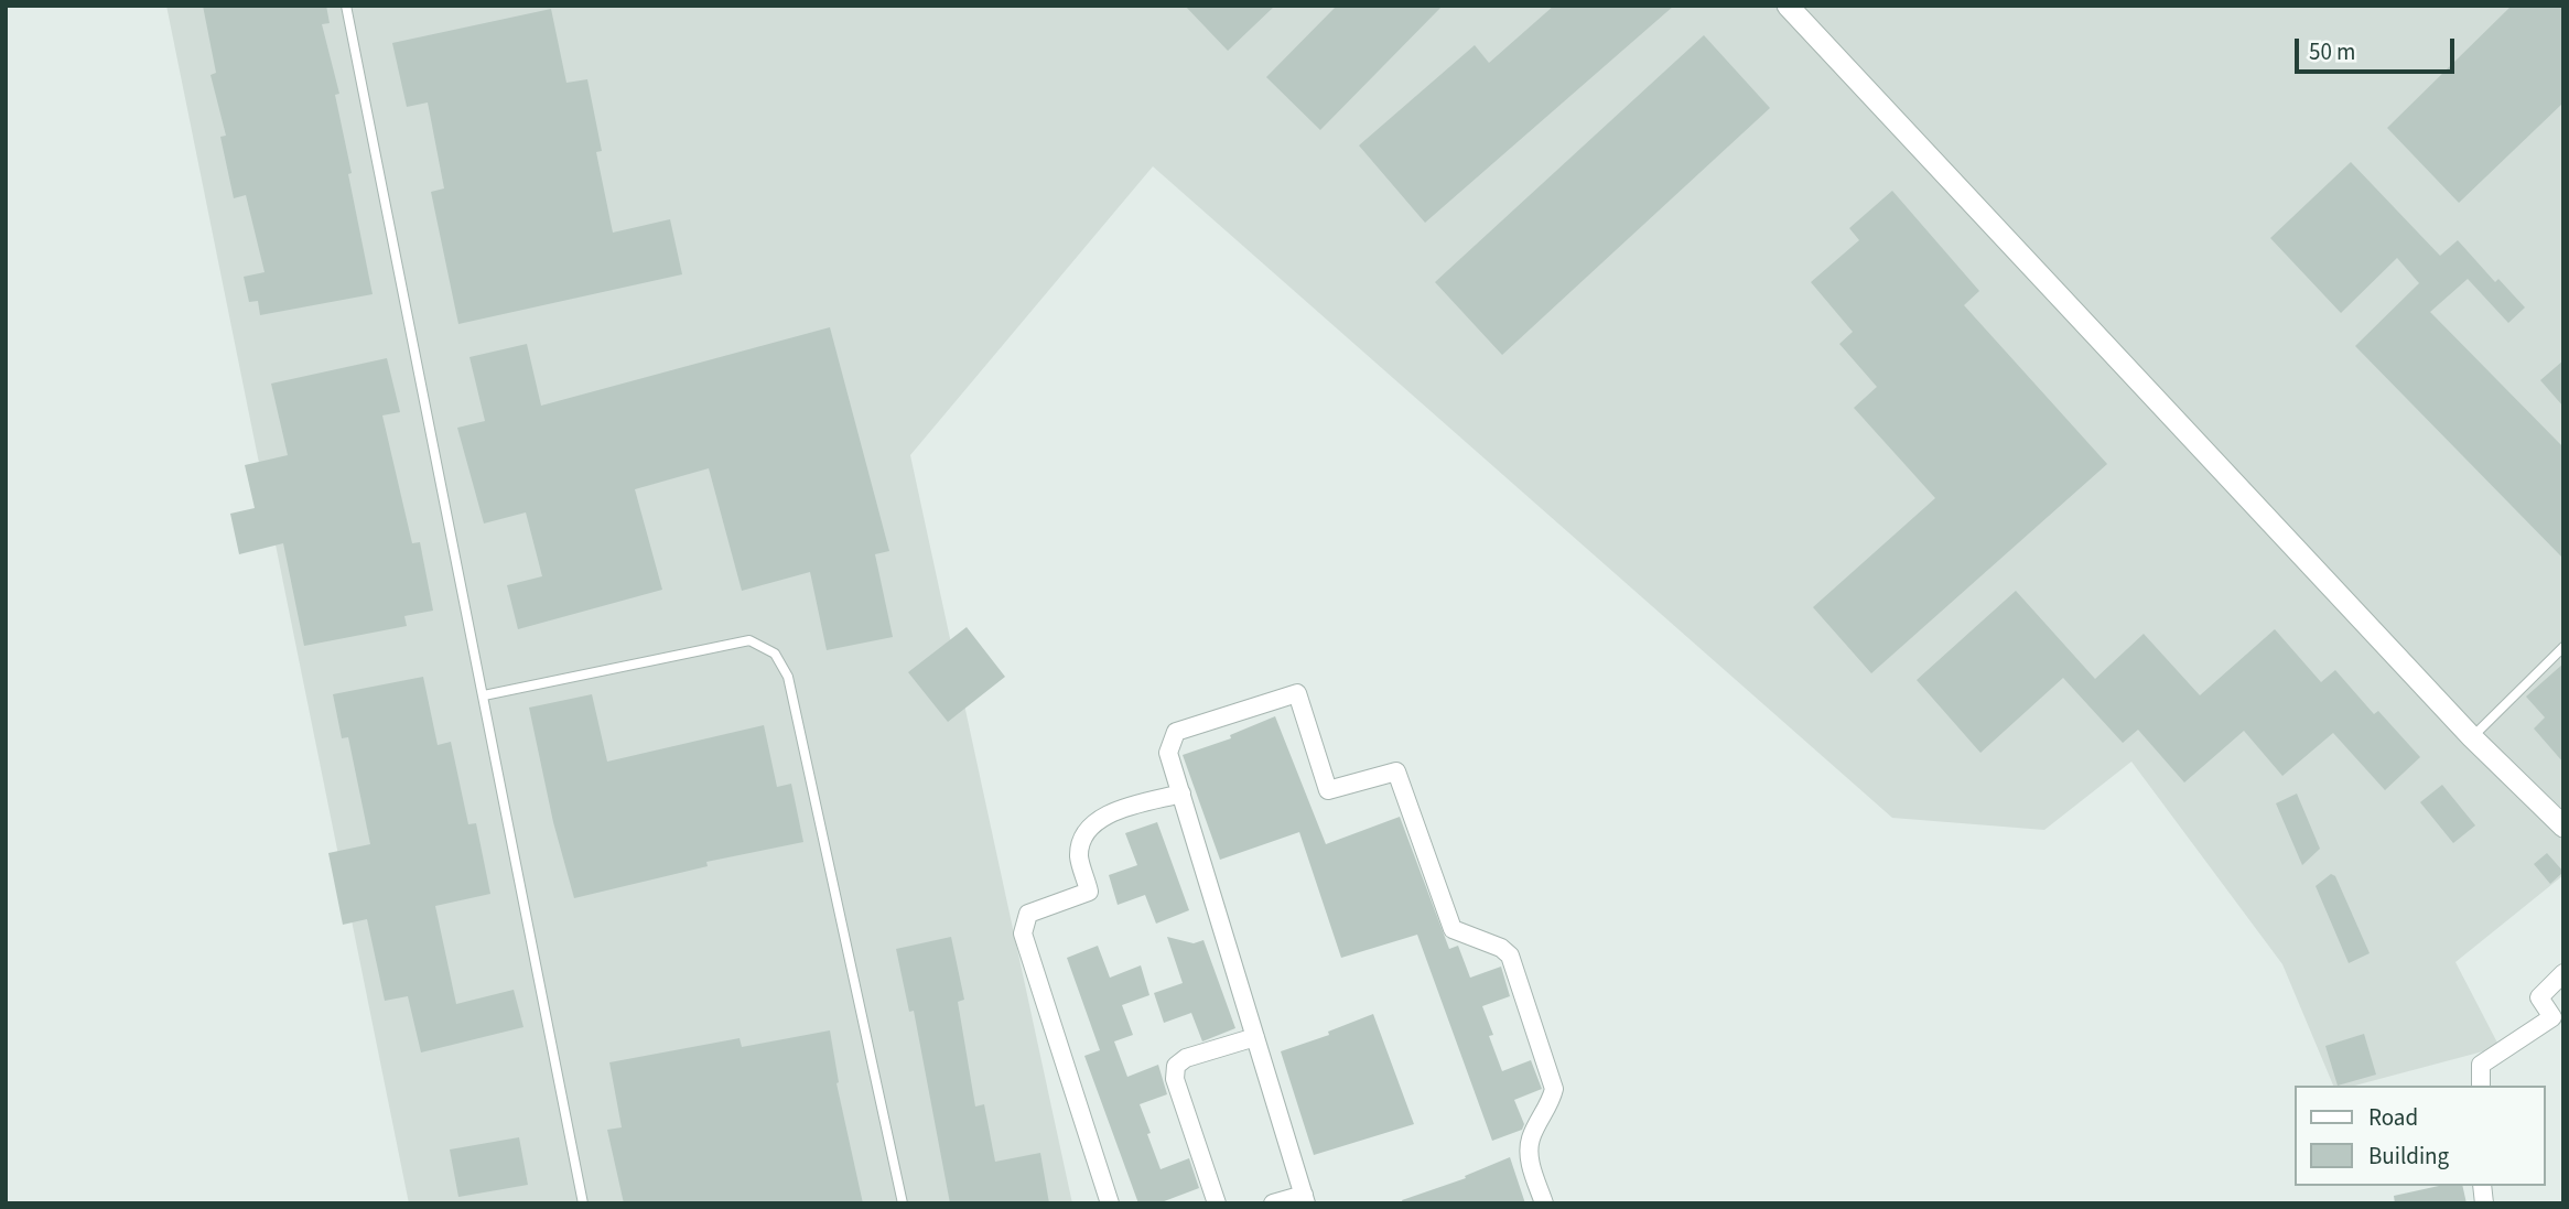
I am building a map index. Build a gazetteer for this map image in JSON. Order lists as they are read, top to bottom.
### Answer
{
  "legend": ["Road", "Building"],
  "scale_bar": "50 m"
}
